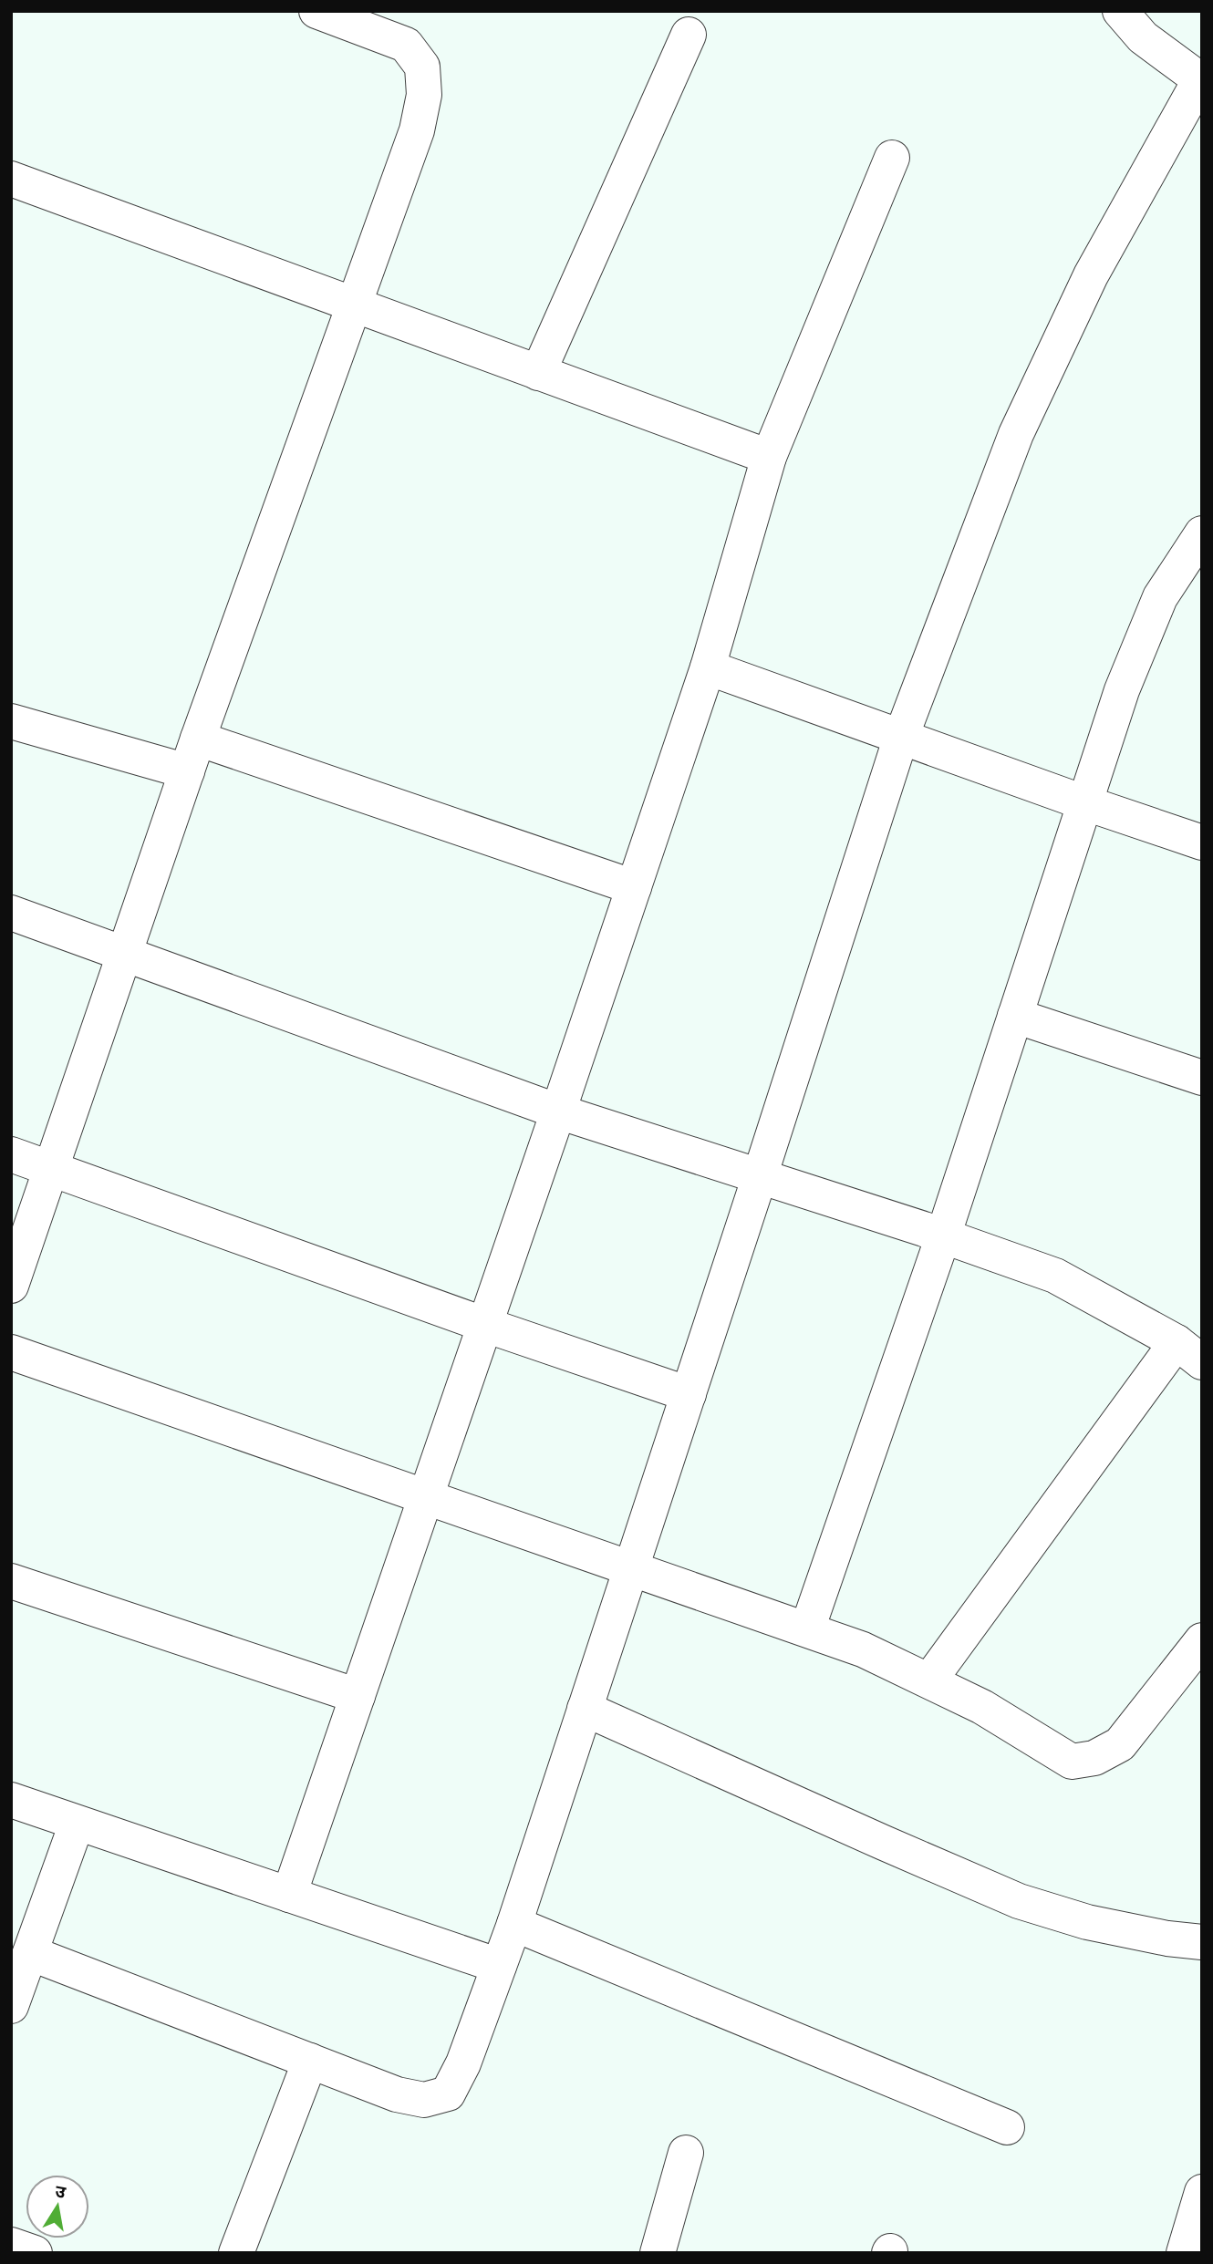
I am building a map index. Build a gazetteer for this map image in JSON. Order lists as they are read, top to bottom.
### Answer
{
  "north": "top"
}
